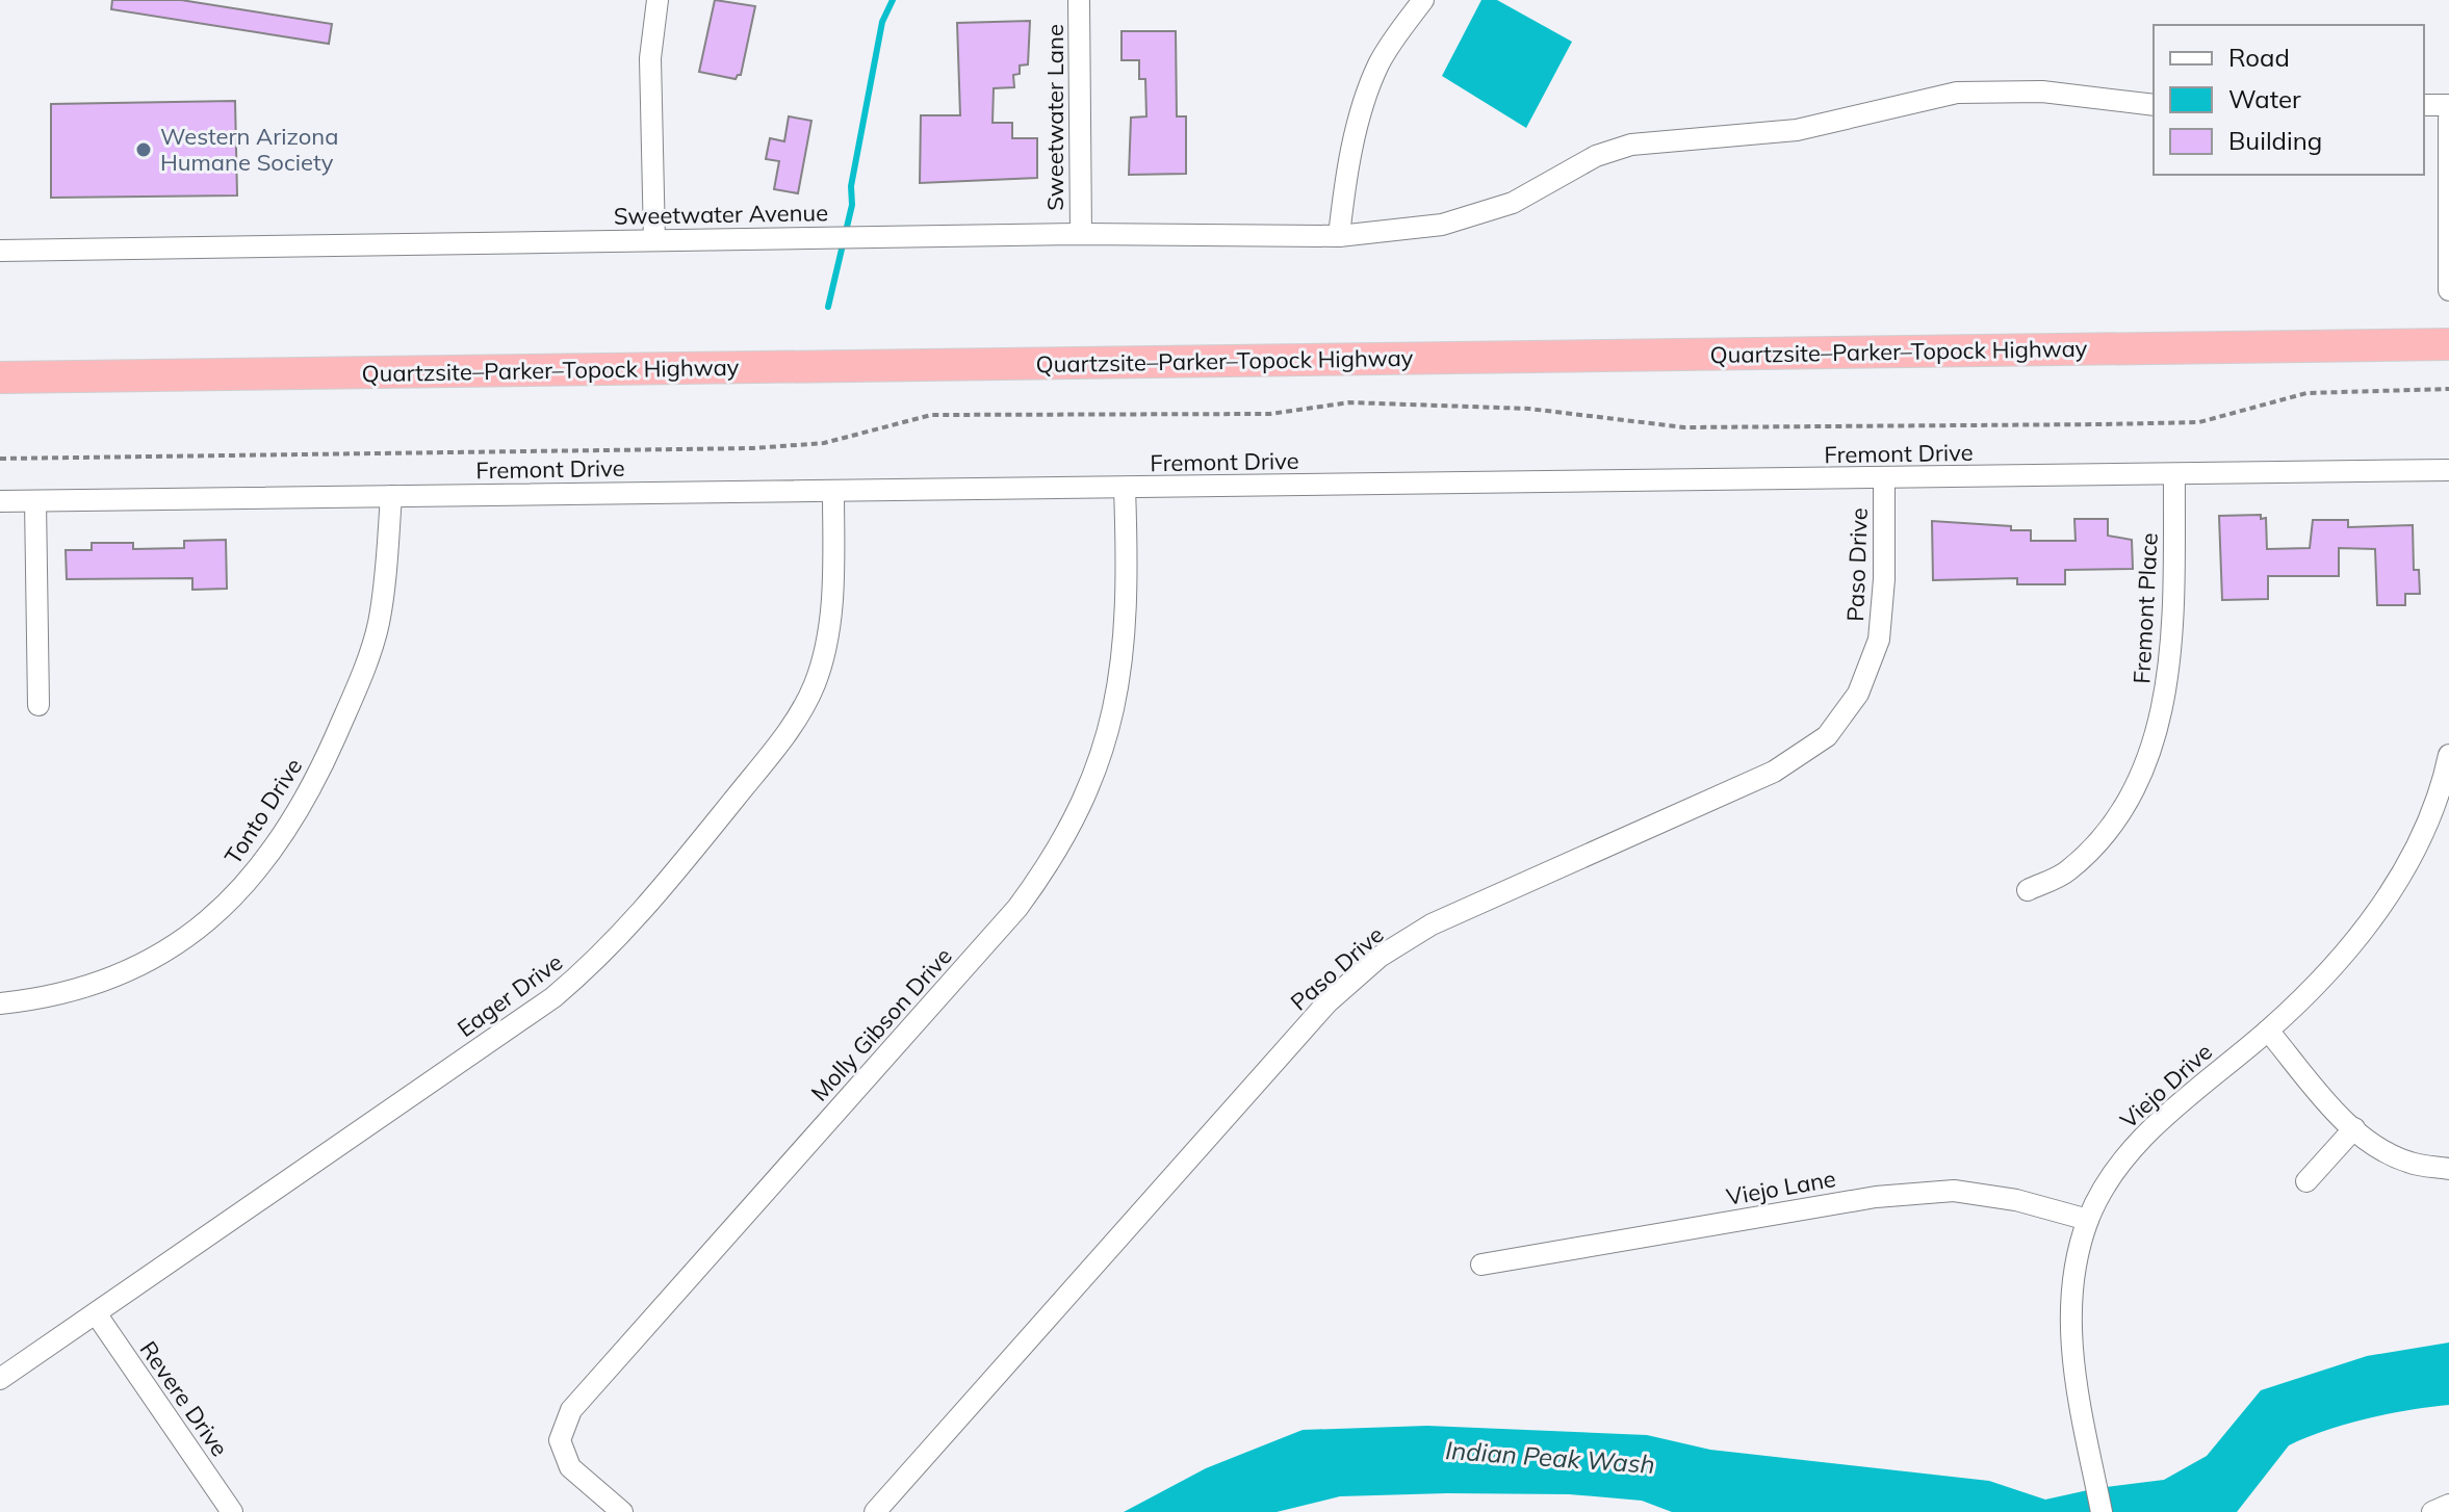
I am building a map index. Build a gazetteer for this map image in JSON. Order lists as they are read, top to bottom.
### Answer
{
  "streets": {
    "highway": ["Quartzsite–Parker–Topock Highway"],
    "street": [
      "Sweetwater Lane",
      "Sweetwater Avenue",
      "Fremont Drive",
      "Paso Drive",
      "Fremont Place",
      "Tonto Drive",
      "Eager Drive",
      "Molly Gibson Drive",
      "Viejo Drive",
      "Viejo Lane",
      "Revere Drive"
    ]
  },
  "crossings": [
    ["Sweetwater Lane", "Sweetwater Avenue"],
    ["Fremont Drive", "Paso Drive"],
    ["Fremont Drive", "Fremont Place"],
    ["Fremont Drive", "Tonto Drive"],
    ["Fremont Drive", "Eager Drive"],
    ["Fremont Drive", "Molly Gibson Drive"],
    ["Eager Drive", "Revere Drive"],
    ["Viejo Drive", "Viejo Lane"]
  ],
  "water": ["Indian Peak Wash"],
  "places": ["Western Arizona Humane Society"],
  "legend": ["Road", "Water", "Building"]
}
